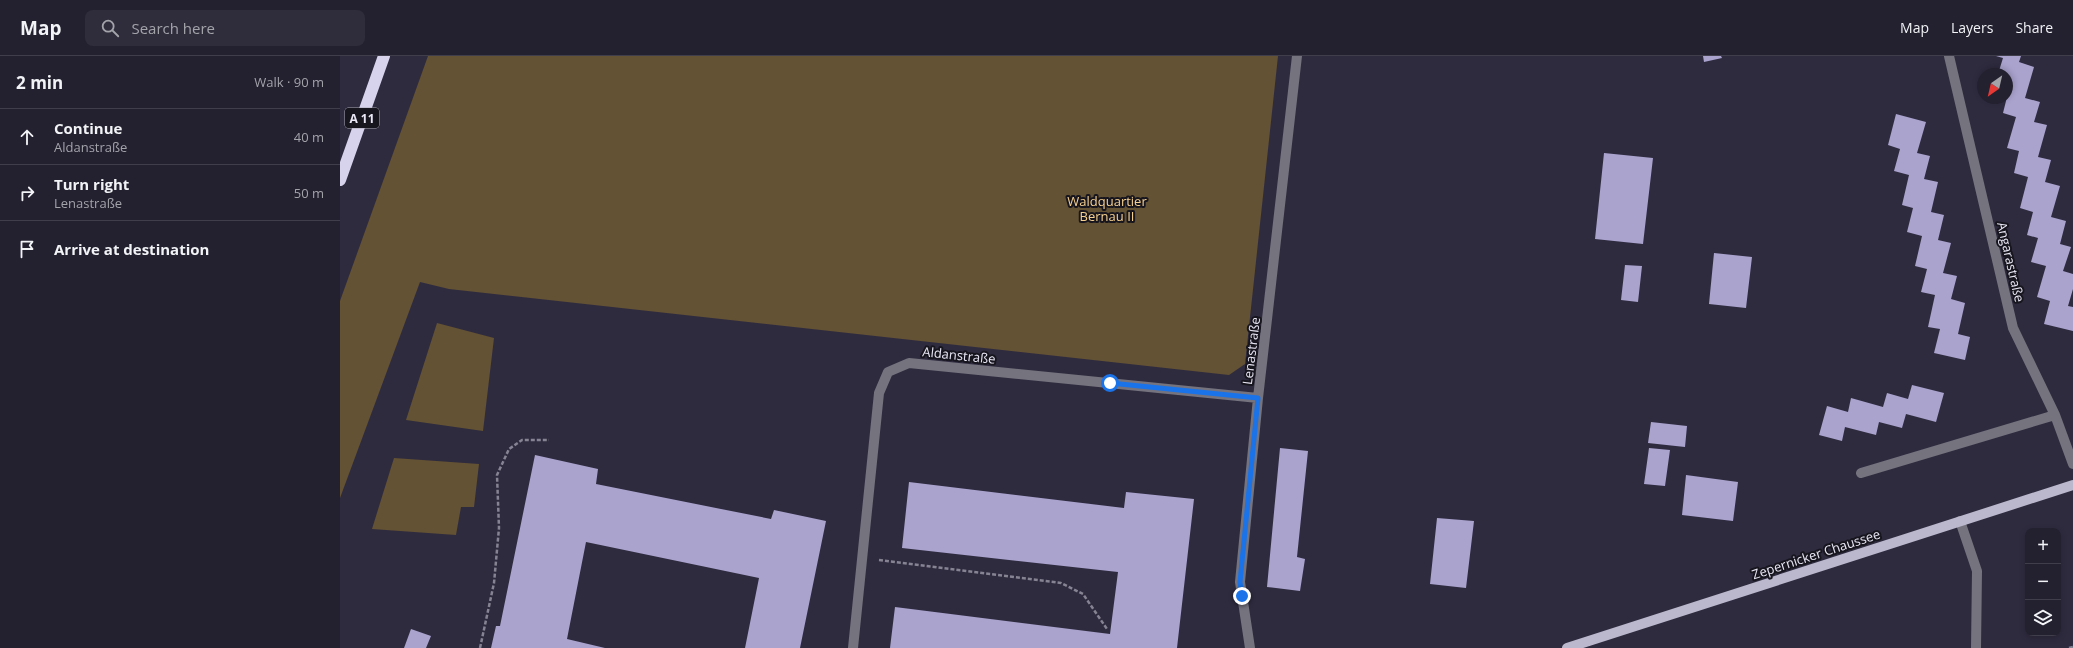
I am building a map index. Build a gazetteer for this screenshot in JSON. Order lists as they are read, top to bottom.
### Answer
{
  "streets": {
    "highway": ["A 11"],
    "main road": ["Zepernicker Chaussee"],
    "street": ["Angarastraße", "Lenastraße", "Aldanstraße"]
  },
  "crossings": [
    ["Lenastraße", "Aldanstraße"]
  ],
  "parks": ["Waldquartier Bernau II"],
  "north": "bottom left",
  "page": {
    "header": "Map",
    "search": "Search here",
    "nav": ["Map", "Layers", "Share"],
    "heading": ["2 min", "Walk · 90 m"],
    "list": [
      ["Continue", "Aldanstraße", "40 m"],
      ["Turn right", "Lenastraße", "50 m"],
      "Arrive at destination"
    ],
    "map_buttons": ["+", "−"]
  }
}
